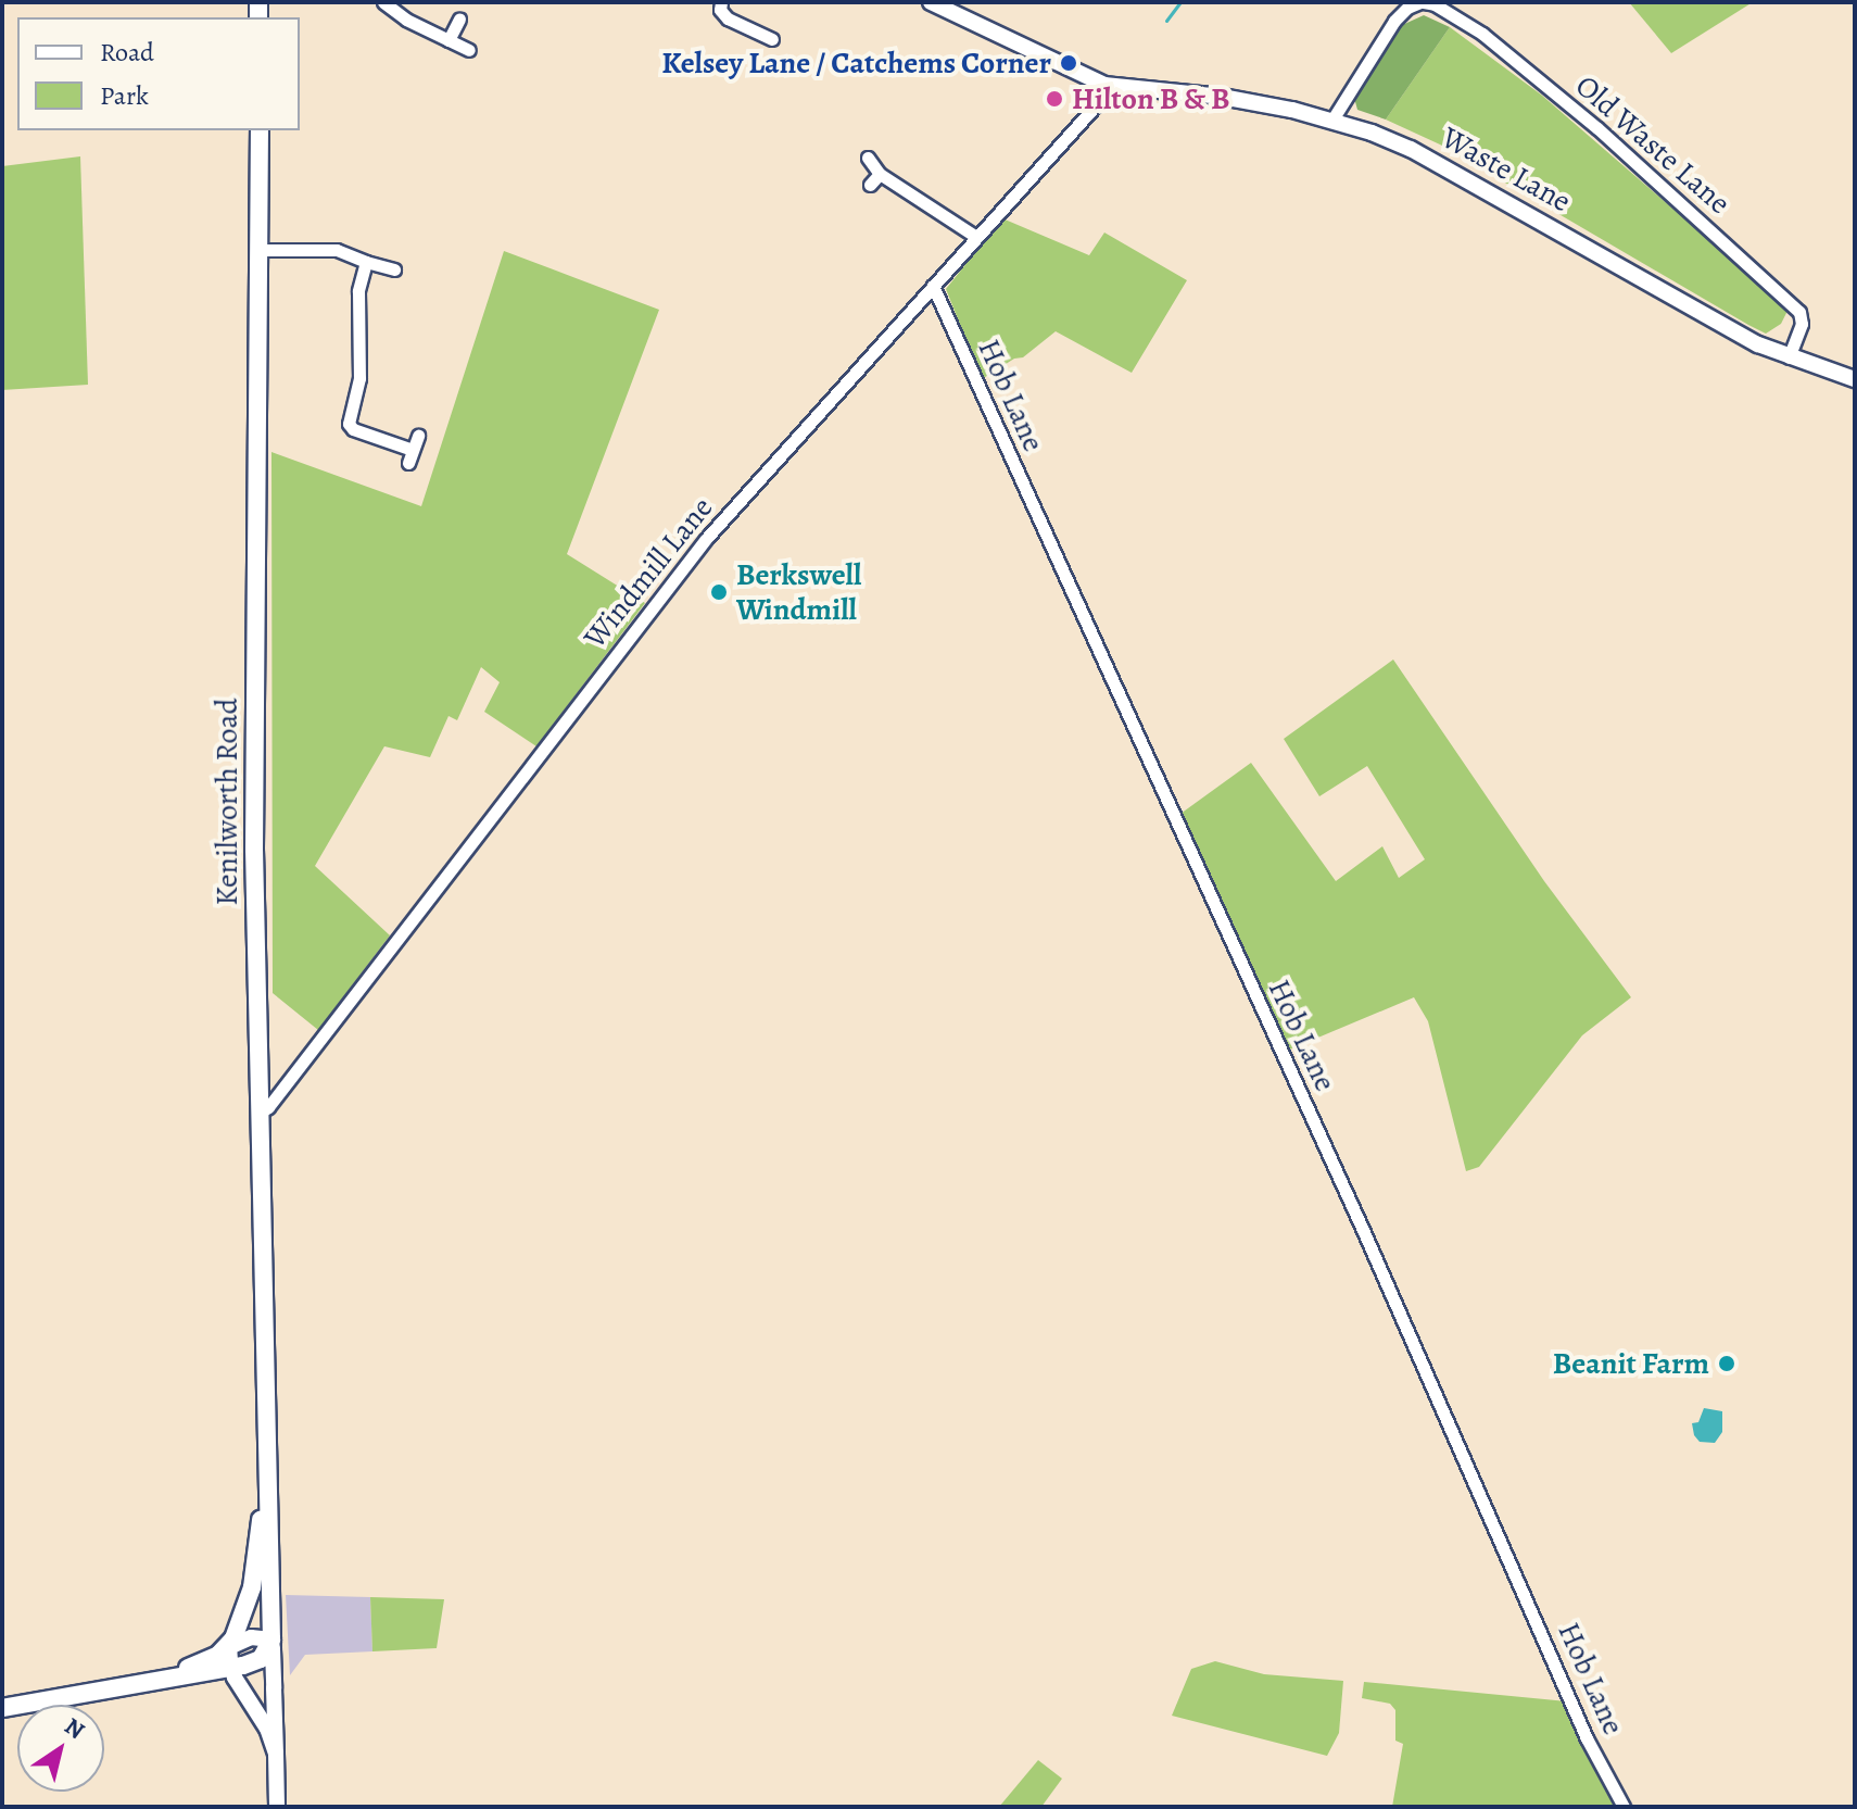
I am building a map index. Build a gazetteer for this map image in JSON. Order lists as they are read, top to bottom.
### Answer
{
  "streets": {
    "highway": ["Kenilworth Road"],
    "main road": ["Waste Lane"],
    "street": ["Old Waste Lane", "Hob Lane", "Windmill Lane"]
  },
  "crossings": [
    ["Old Waste Lane", "Waste Lane"],
    ["Waste Lane", "Windmill Lane"],
    ["Hob Lane", "Windmill Lane"],
    ["Windmill Lane", "Kenilworth Road"]
  ],
  "places": [
    "Kelsey Lane / Catchems Corner",
    "Hilton B & B",
    "Berkswell Windmill",
    "Beanit Farm"
  ],
  "legend": ["Road", "Park"],
  "north": "top right"
}
